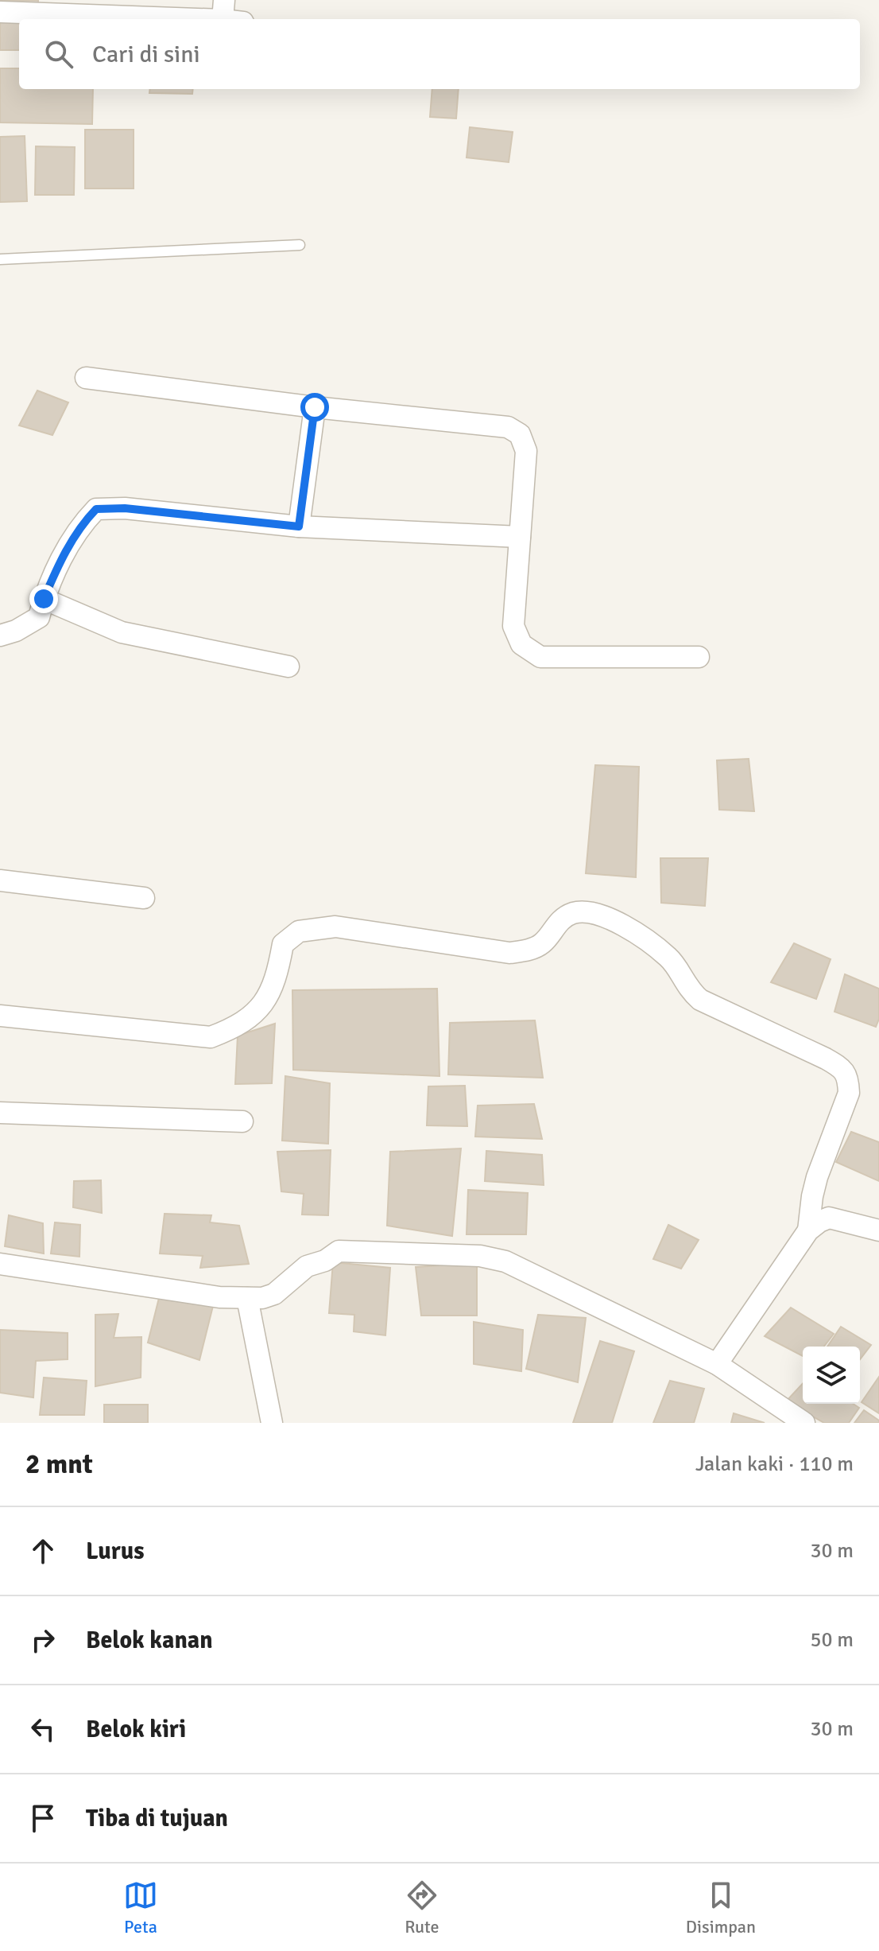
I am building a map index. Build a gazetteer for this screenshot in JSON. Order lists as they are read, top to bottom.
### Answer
{
  "page": {
    "search": "Cari di sini",
    "heading": ["2 mnt", "Jalan kaki · 110 m"],
    "list": [
      ["Lurus", "30 m"],
      ["Belok kanan", "50 m"],
      ["Belok kiri", "30 m"],
      "Tiba di tujuan"
    ],
    "nav": ["Peta", "Rute", "Disimpan"]
  }
}
